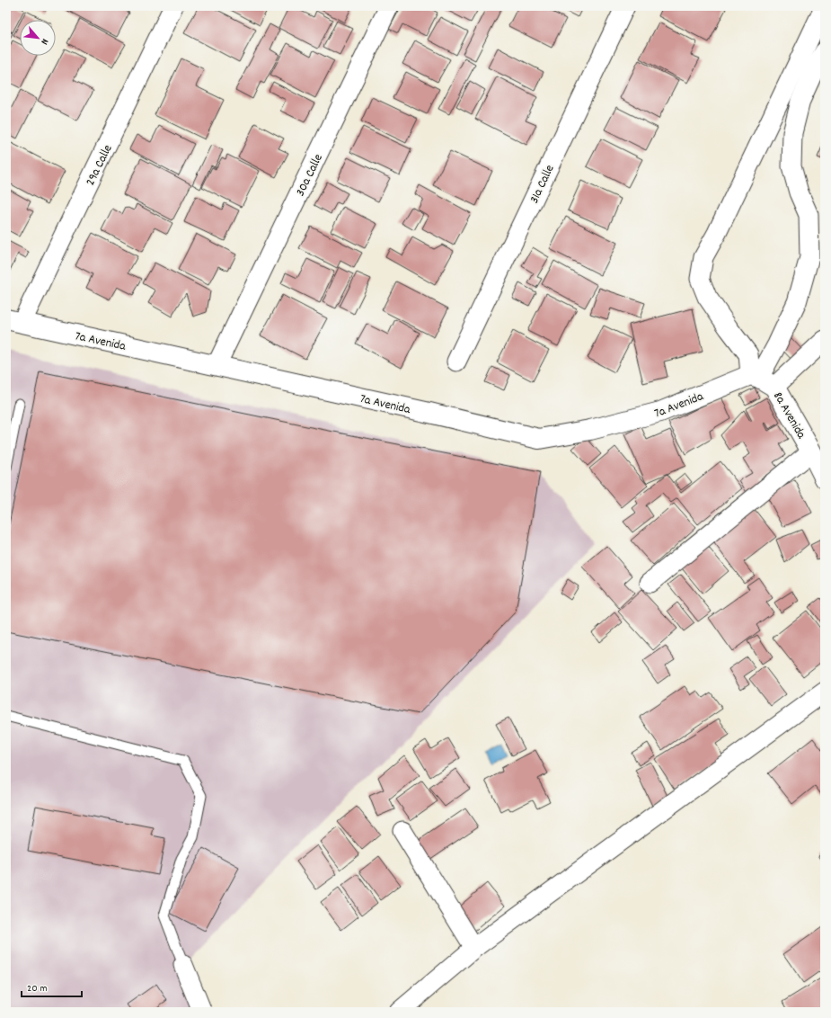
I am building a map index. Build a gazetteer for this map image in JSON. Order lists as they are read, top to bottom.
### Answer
{
  "streets": {
    "street": [
      "29a Calle",
      "30a Calle",
      "31a Calle",
      "7a Avenida",
      "8a Avenida"
    ]
  },
  "crossings": [
    ["29a Calle", "7a Avenida"],
    ["30a Calle", "7a Avenida"],
    ["7a Avenida", "8a Avenida"]
  ],
  "scale_bar": "20 m",
  "north": "bottom right"
}
